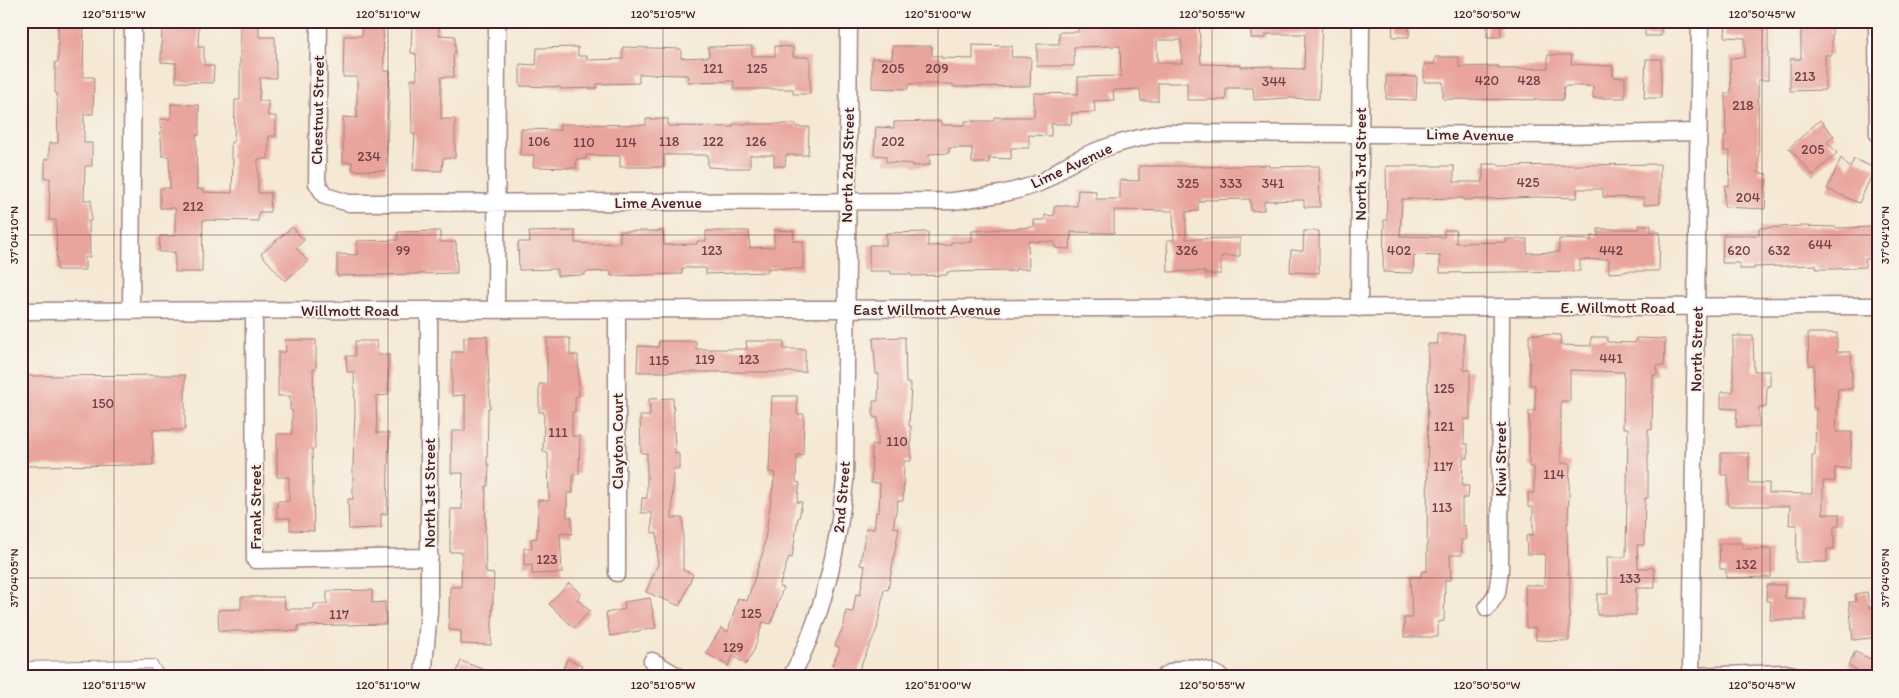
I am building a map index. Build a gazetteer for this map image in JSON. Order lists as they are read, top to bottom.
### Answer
{
  "streets": {
    "street": [
      "Chestnut Street",
      "Lime Avenue",
      "North 3rd Street",
      "North 2nd Street",
      "E. Willmott Road",
      "East Willmott Avenue",
      "Willmott Road",
      "North Street",
      "Clayton Court",
      "Kiwi Street",
      "North 1st Street",
      "2nd Street",
      "Frank Street"
    ]
  },
  "crossings": [
    ["Chestnut Street", "Lime Avenue"],
    ["Lime Avenue", "North 3rd Street"],
    ["Lime Avenue", "North 2nd Street"],
    ["Lime Avenue", "North Street"],
    ["North 3rd Street", "E. Willmott Road"],
    ["North 3rd Street", "East Willmott Avenue"],
    ["North 2nd Street", "East Willmott Avenue"],
    ["North 2nd Street", "2nd Street"],
    ["E. Willmott Road", "East Willmott Avenue"],
    ["E. Willmott Road", "North Street"],
    ["E. Willmott Road", "Kiwi Street"],
    ["East Willmott Avenue", "Willmott Road"],
    ["East Willmott Avenue", "Clayton Court"],
    ["East Willmott Avenue", "2nd Street"],
    ["Willmott Road", "North 1st Street"],
    ["Willmott Road", "Frank Street"],
    ["North 1st Street", "Frank Street"]
  ],
  "house_numbers": [
    "121",
    "125",
    "205",
    "209",
    "213",
    "420",
    "428",
    "344",
    "218",
    "106",
    "118",
    "122",
    "126",
    "202",
    "110",
    "114",
    "205",
    "234",
    "425",
    "325",
    "333",
    "341",
    "204",
    "212",
    "644",
    "99",
    "123",
    "326",
    "402",
    "442",
    "620",
    "632",
    "441",
    "119",
    "123",
    "115",
    "125",
    "150",
    "121",
    "111",
    "110",
    "117",
    "114",
    "113",
    "123",
    "132",
    "133",
    "125",
    "117",
    "129"
  ],
  "coordinates": [
    "120°51'15\"W",
    "120°51'10\"W",
    "120°51'05\"W",
    "120°51'00\"W",
    "120°50'55\"W",
    "120°50'50\"W",
    "120°50'45\"W",
    "37°04'10\"N",
    "37°04'05\"N"
  ]
}
